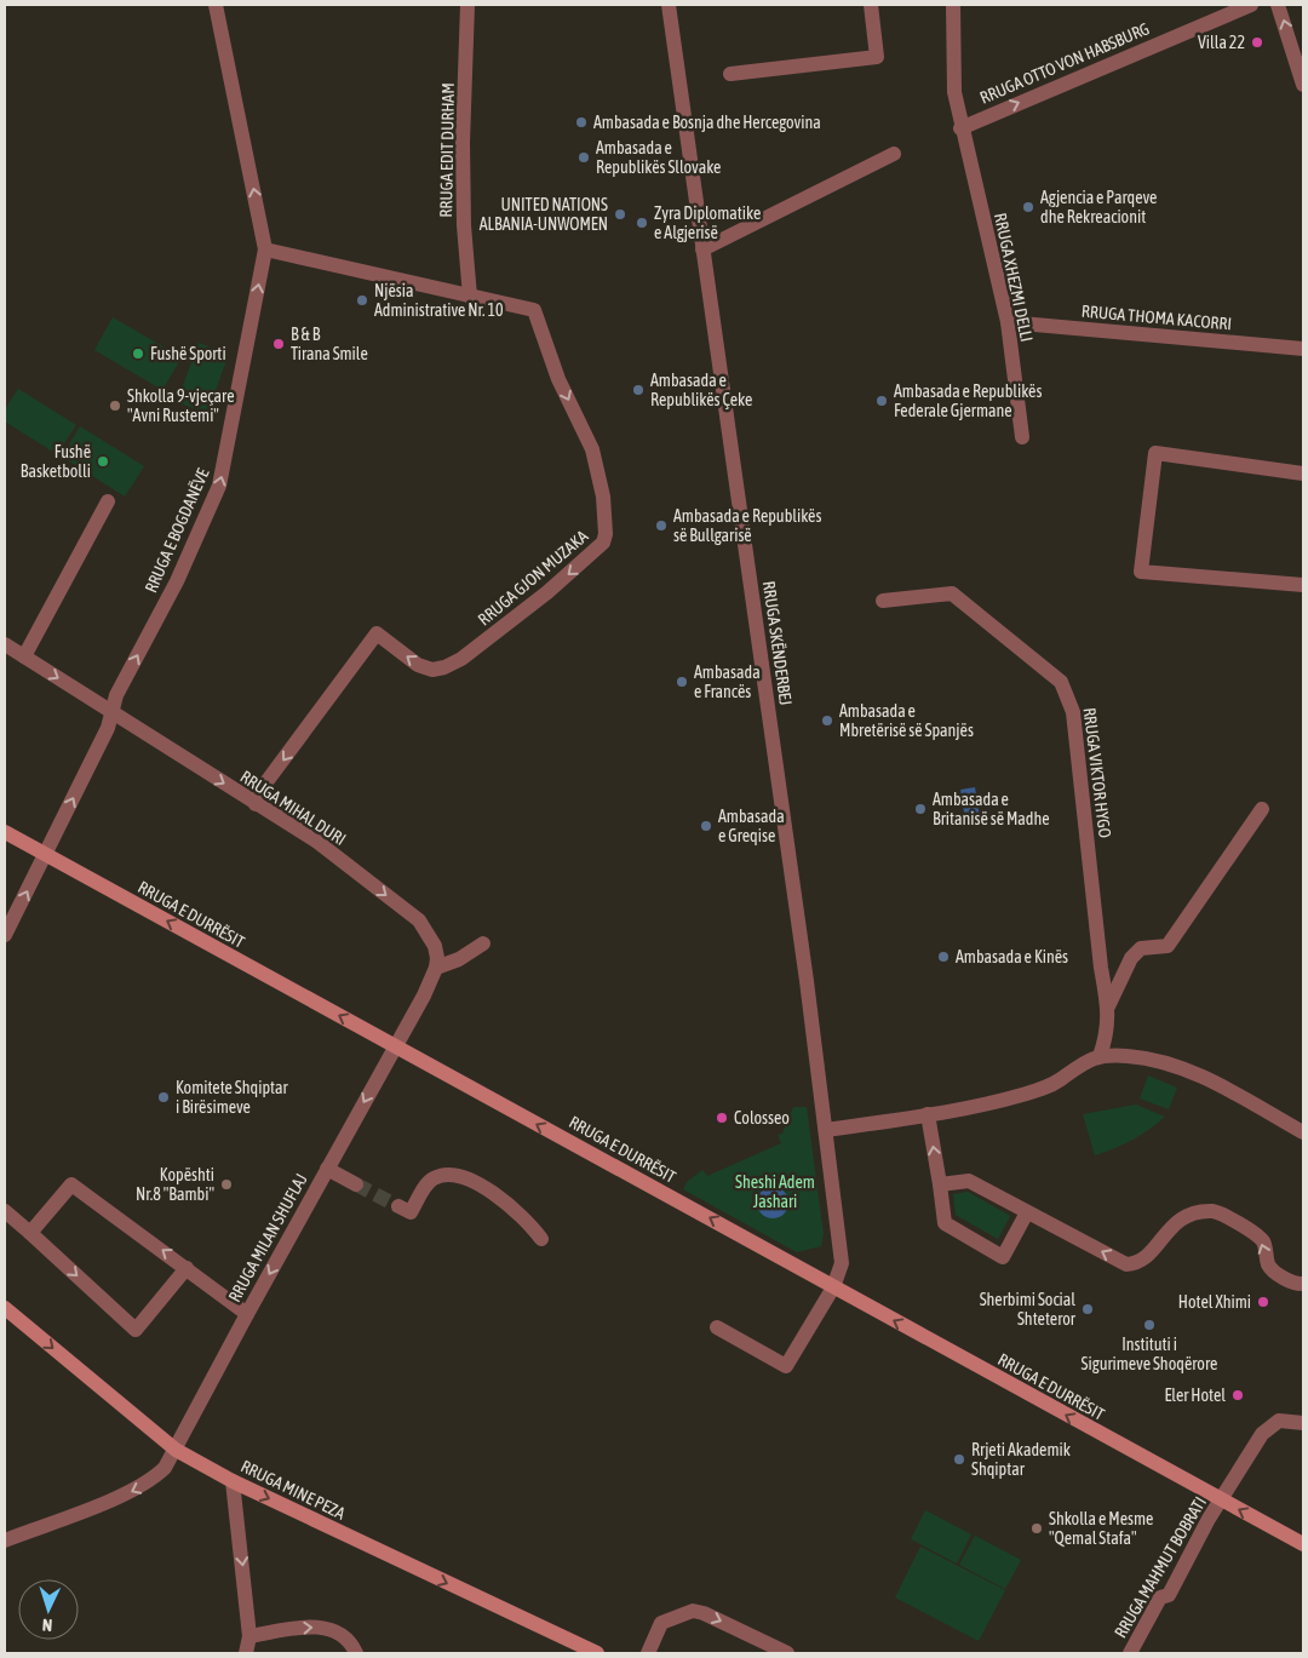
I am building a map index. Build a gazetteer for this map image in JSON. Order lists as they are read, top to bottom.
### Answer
{
  "streets": {
    "main road": ["RRUGA E DURRËSIT", "RRUGA MINE PEZA"],
    "street": [
      "RRUGA OTTO VON HABSBURG",
      "RRUGA EDIT DURHAM",
      "RRUGA XHEZMI DELLI",
      "RRUGA THOMA KACORRI",
      "RRUGA E BOGDANËVE",
      "RRUGA GJON MUZAKA",
      "RRUGA SKËNDERBEJ",
      "RRUGA VIKTOR HYGO",
      "RRUGA MIHAL DURI",
      "RRUGA MILAN SHUFLAJ",
      "RRUGA MAHMUT BOBRATI"
    ]
  },
  "crossings": [
    ["RRUGA OTTO VON HABSBURG", "RRUGA XHEZMI DELLI"],
    ["RRUGA EDIT DURHAM", "RRUGA GJON MUZAKA"],
    ["RRUGA XHEZMI DELLI", "RRUGA THOMA KACORRI"],
    ["RRUGA E BOGDANËVE", "RRUGA GJON MUZAKA"],
    ["RRUGA E BOGDANËVE", "RRUGA MIHAL DURI"],
    ["RRUGA E BOGDANËVE", "RRUGA E DURRËSIT"],
    ["RRUGA GJON MUZAKA", "RRUGA MIHAL DURI"],
    ["RRUGA SKËNDERBEJ", "RRUGA E DURRËSIT"],
    ["RRUGA E DURRËSIT", "RRUGA MILAN SHUFLAJ"],
    ["RRUGA E DURRËSIT", "RRUGA MAHMUT BOBRATI"],
    ["RRUGA MILAN SHUFLAJ", "RRUGA MINE PEZA"]
  ],
  "one_way": [
    "RRUGA OTTO VON HABSBURG",
    "RRUGA E BOGDANËVE",
    "RRUGA MIHAL DURI",
    "RRUGA E DURRËSIT",
    "RRUGA MILAN SHUFLAJ",
    "RRUGA MINE PEZA"
  ],
  "parks": ["Sheshi Adem Jashari"],
  "places": [
    "Villa 22",
    "Ambasada e Bosnja dhe Hercegovina",
    "Ambasada e Republikës Sllovake",
    "Agjencia e Parqeve dhe Rekreacionit",
    "UNITED NATIONS ALBANIA-UNWOMEN",
    "Zyra Diplomatike e Algjerisë",
    "Njësia Administrative Nr. 10",
    "B & B Tirana Smile",
    "Fushë Sporti",
    "Ambasada e Republikës Çeke",
    "Ambasada e Republikës Federale Gjermane",
    "Shkolla 9-vjeçare \"Avni Rustemi\"",
    "Fushë Basketbolli",
    "Ambasada e Republikës së Bullgarisë",
    "Ambasada e Francës",
    "Ambasada e Mbretërisë së Spanjës",
    "Ambasada e Britanisë së Madhe",
    "Ambasada e Greqise",
    "Ambasada e Kinës",
    "Komitete Shqiptar i Birësimeve",
    "Colosseo",
    "Kopështi Nr.8 \"Bambi\"",
    "Hotel Xhimi",
    "Sherbimi Social Shteteror",
    "Instituti i Sigurimeve Shoqërore",
    "Eler Hotel",
    "Rrjeti Akademik Shqiptar",
    "Shkolla e Mesme \"Qemal Stafa\""
  ],
  "north": "bottom"
}
